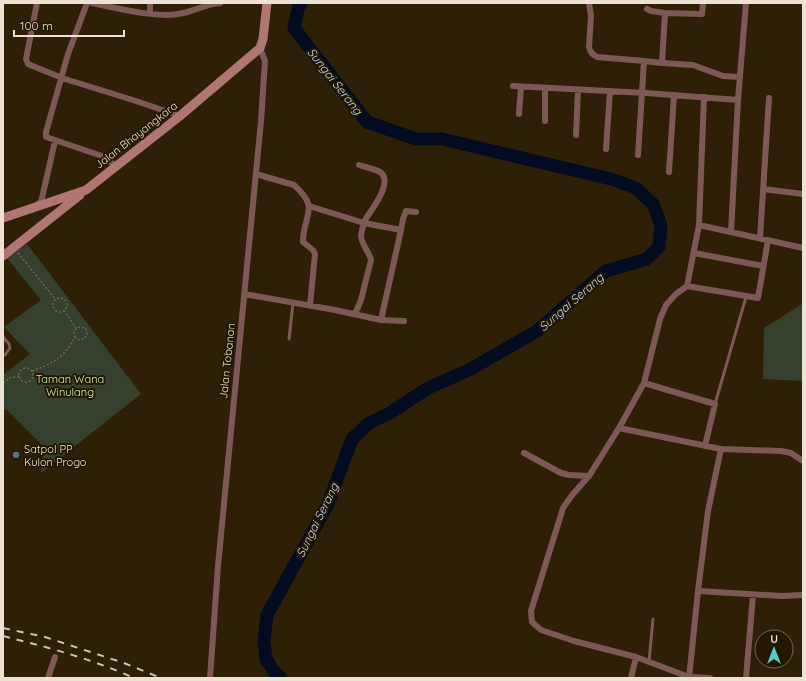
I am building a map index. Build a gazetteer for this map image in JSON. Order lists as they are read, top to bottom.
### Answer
{
  "streets": {
    "main road": ["Jalan Bhayangkara"],
    "street": ["Jalan Tobanan"]
  },
  "crossings": [
    ["Jalan Bhayangkara", "Jalan Tobanan"]
  ],
  "water": ["Sungai Serang"],
  "parks": ["Taman Wana Winulang"],
  "places": ["Satpol PP Kulon Progo"],
  "scale_bar": "100 m",
  "north": "top"
}
